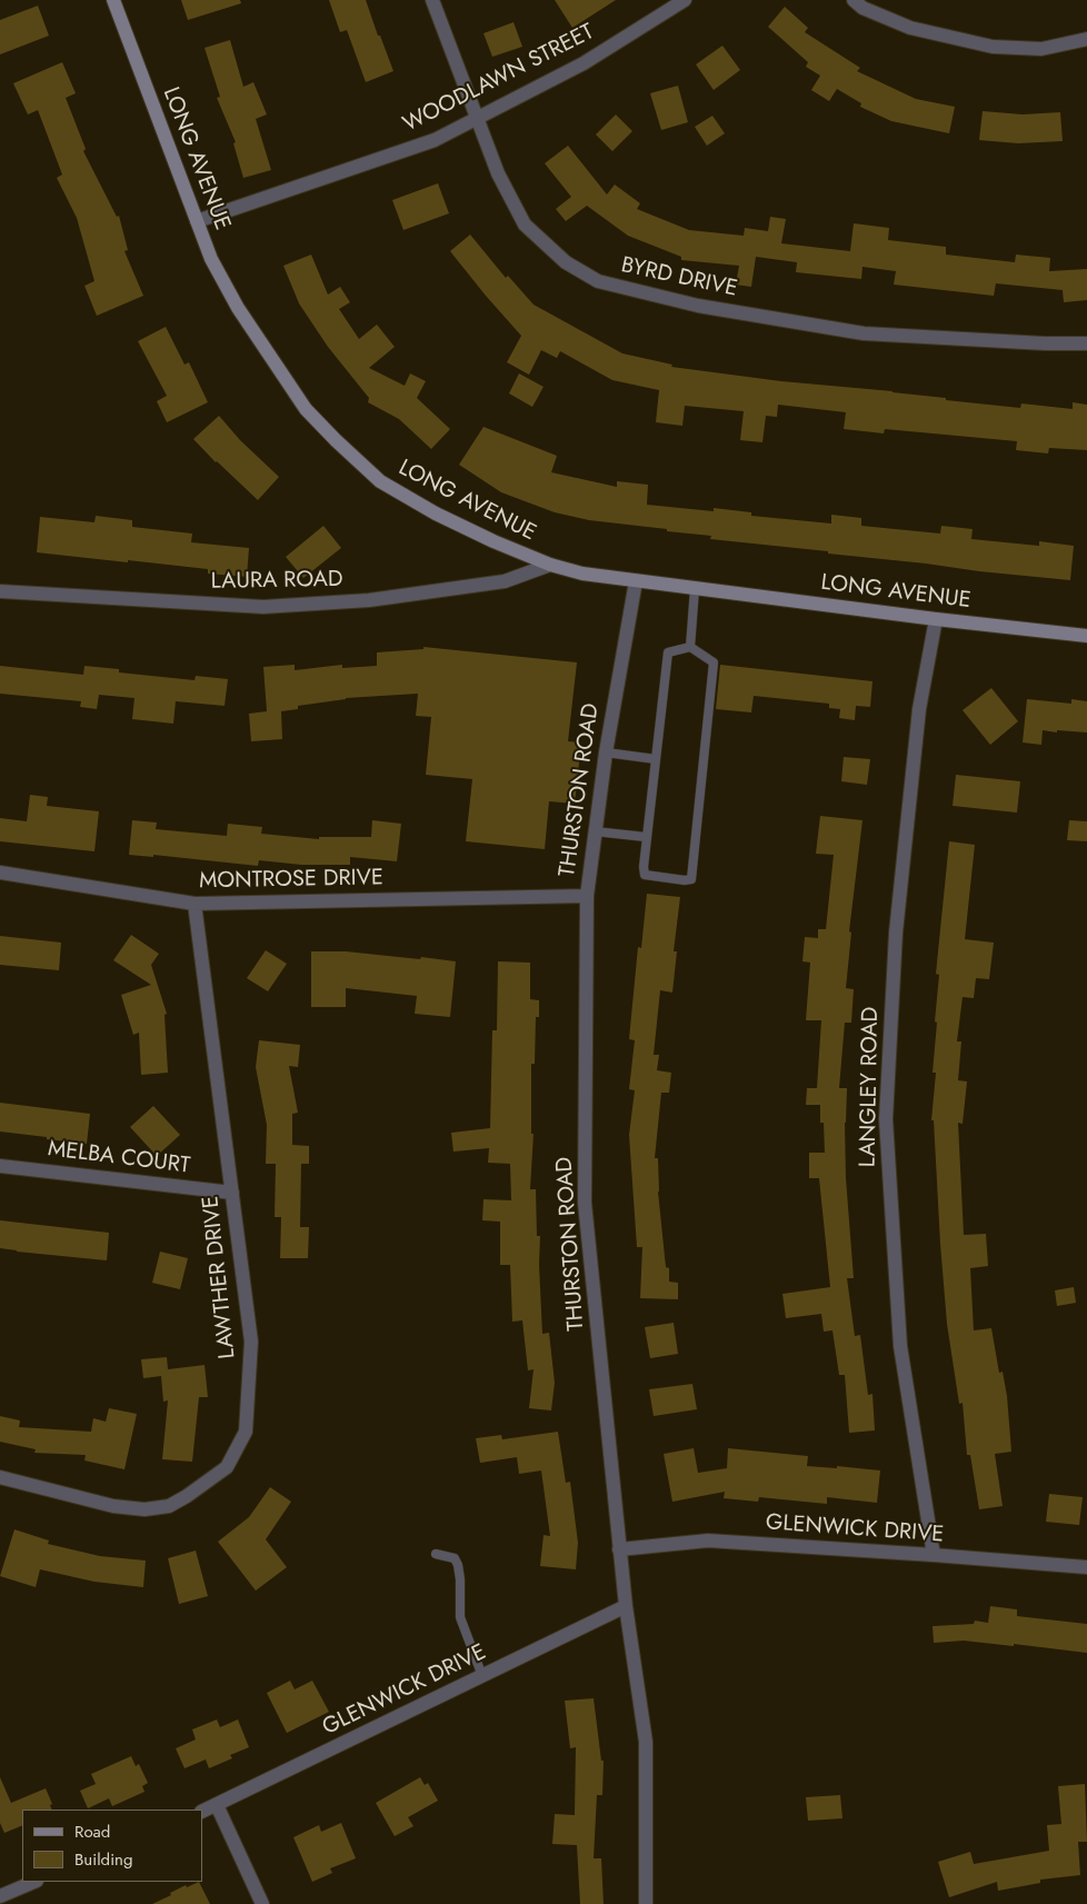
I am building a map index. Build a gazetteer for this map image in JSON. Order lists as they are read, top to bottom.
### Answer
{
  "streets": {
    "street": [
      "WOODLAWN STREET",
      "LONG AVENUE",
      "BYRD DRIVE",
      "LAURA ROAD",
      "THURSTON ROAD",
      "MONTROSE DRIVE",
      "LANGLEY ROAD",
      "MELBA COURT",
      "LAWTHER DRIVE",
      "GLENWICK DRIVE"
    ]
  },
  "crossings": [
    ["WOODLAWN STREET", "LONG AVENUE"],
    ["WOODLAWN STREET", "BYRD DRIVE"],
    ["LONG AVENUE", "LAURA ROAD"],
    ["LONG AVENUE", "THURSTON ROAD"],
    ["LONG AVENUE", "LANGLEY ROAD"],
    ["THURSTON ROAD", "MONTROSE DRIVE"],
    ["THURSTON ROAD", "GLENWICK DRIVE"],
    ["MONTROSE DRIVE", "LAWTHER DRIVE"],
    ["LANGLEY ROAD", "GLENWICK DRIVE"],
    ["MELBA COURT", "LAWTHER DRIVE"]
  ],
  "legend": ["Road", "Building"]
}
